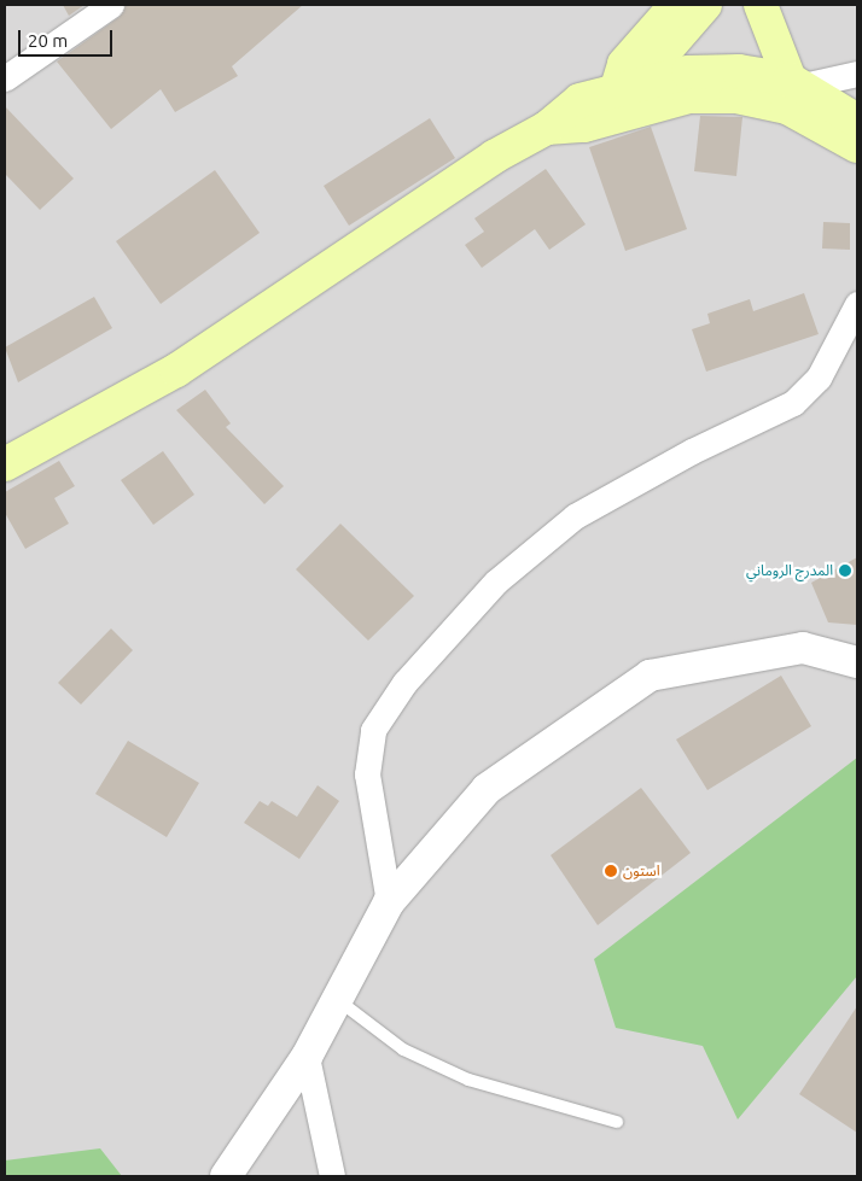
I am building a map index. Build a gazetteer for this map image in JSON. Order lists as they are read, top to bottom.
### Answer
{
  "places": ["المدرج الروماني", "استون"],
  "scale_bar": "20 m"
}
